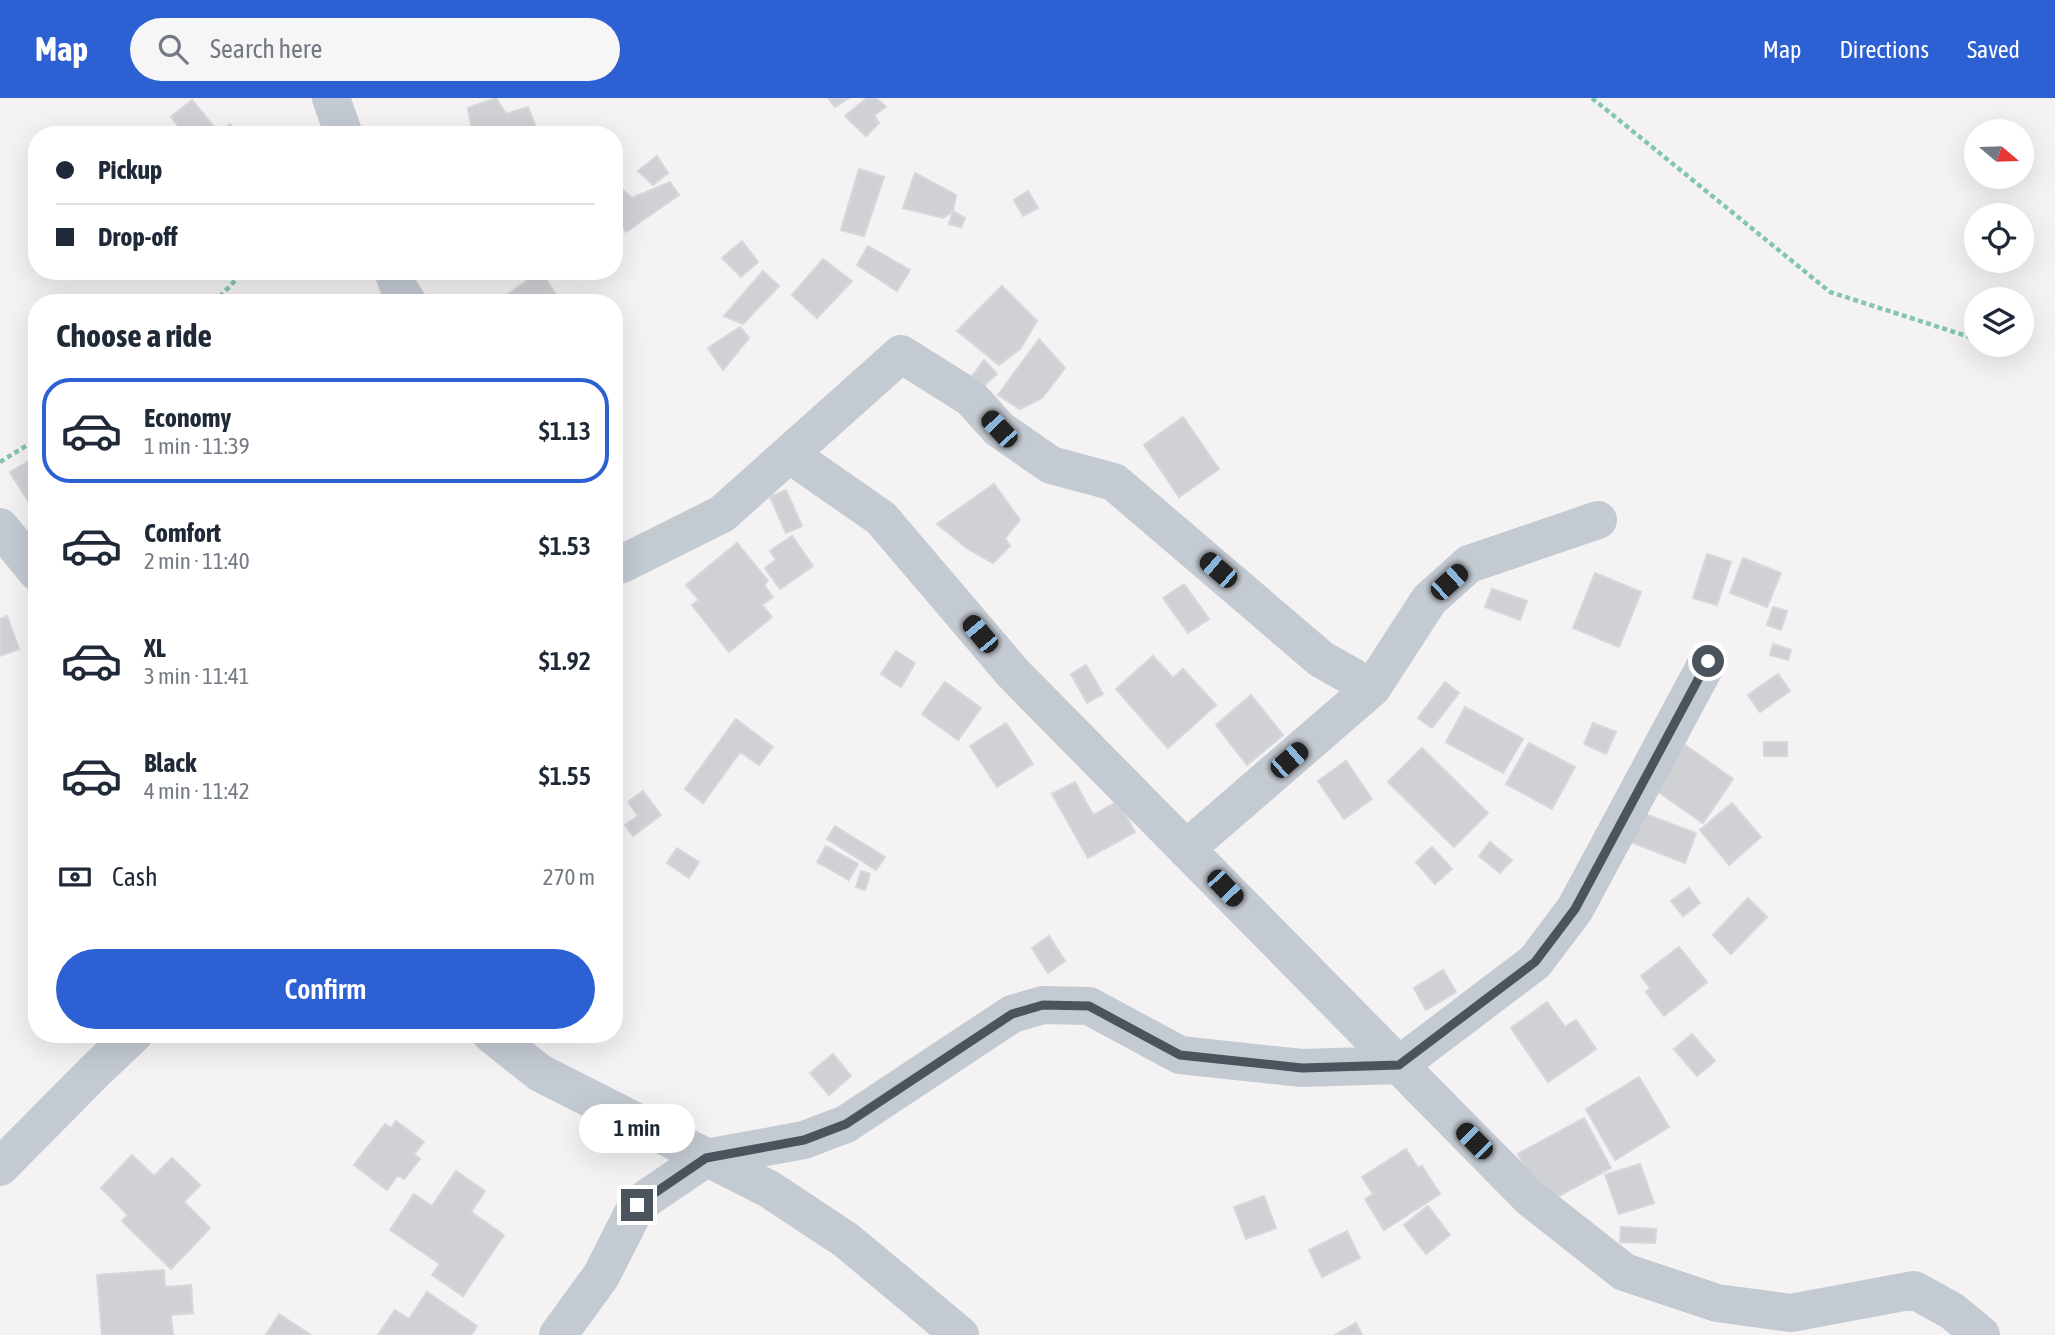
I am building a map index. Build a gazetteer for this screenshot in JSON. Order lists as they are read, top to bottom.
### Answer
{
  "north": "right",
  "page": {
    "header": "Map",
    "search": "Search here",
    "nav": ["Map", "Directions", "Saved"],
    "banner": ["Pickup", "Drop-off"],
    "heading": "Choose a ride",
    "list": [
      {
        "name": "Economy",
        "note": "1 min · 11:39",
        "value": "$1.13"
      },
      {
        "name": "Comfort",
        "note": "2 min · 11:40",
        "value": "$1.53"
      },
      {
        "name": "XL",
        "note": "3 min · 11:41",
        "value": "$1.92"
      },
      {
        "name": "Black",
        "note": "4 min · 11:42",
        "value": "$1.55"
      }
    ],
    "pay": ["Cash", "270 m"],
    "buttons": "Confirm",
    "bubble": "1 min"
  }
}
